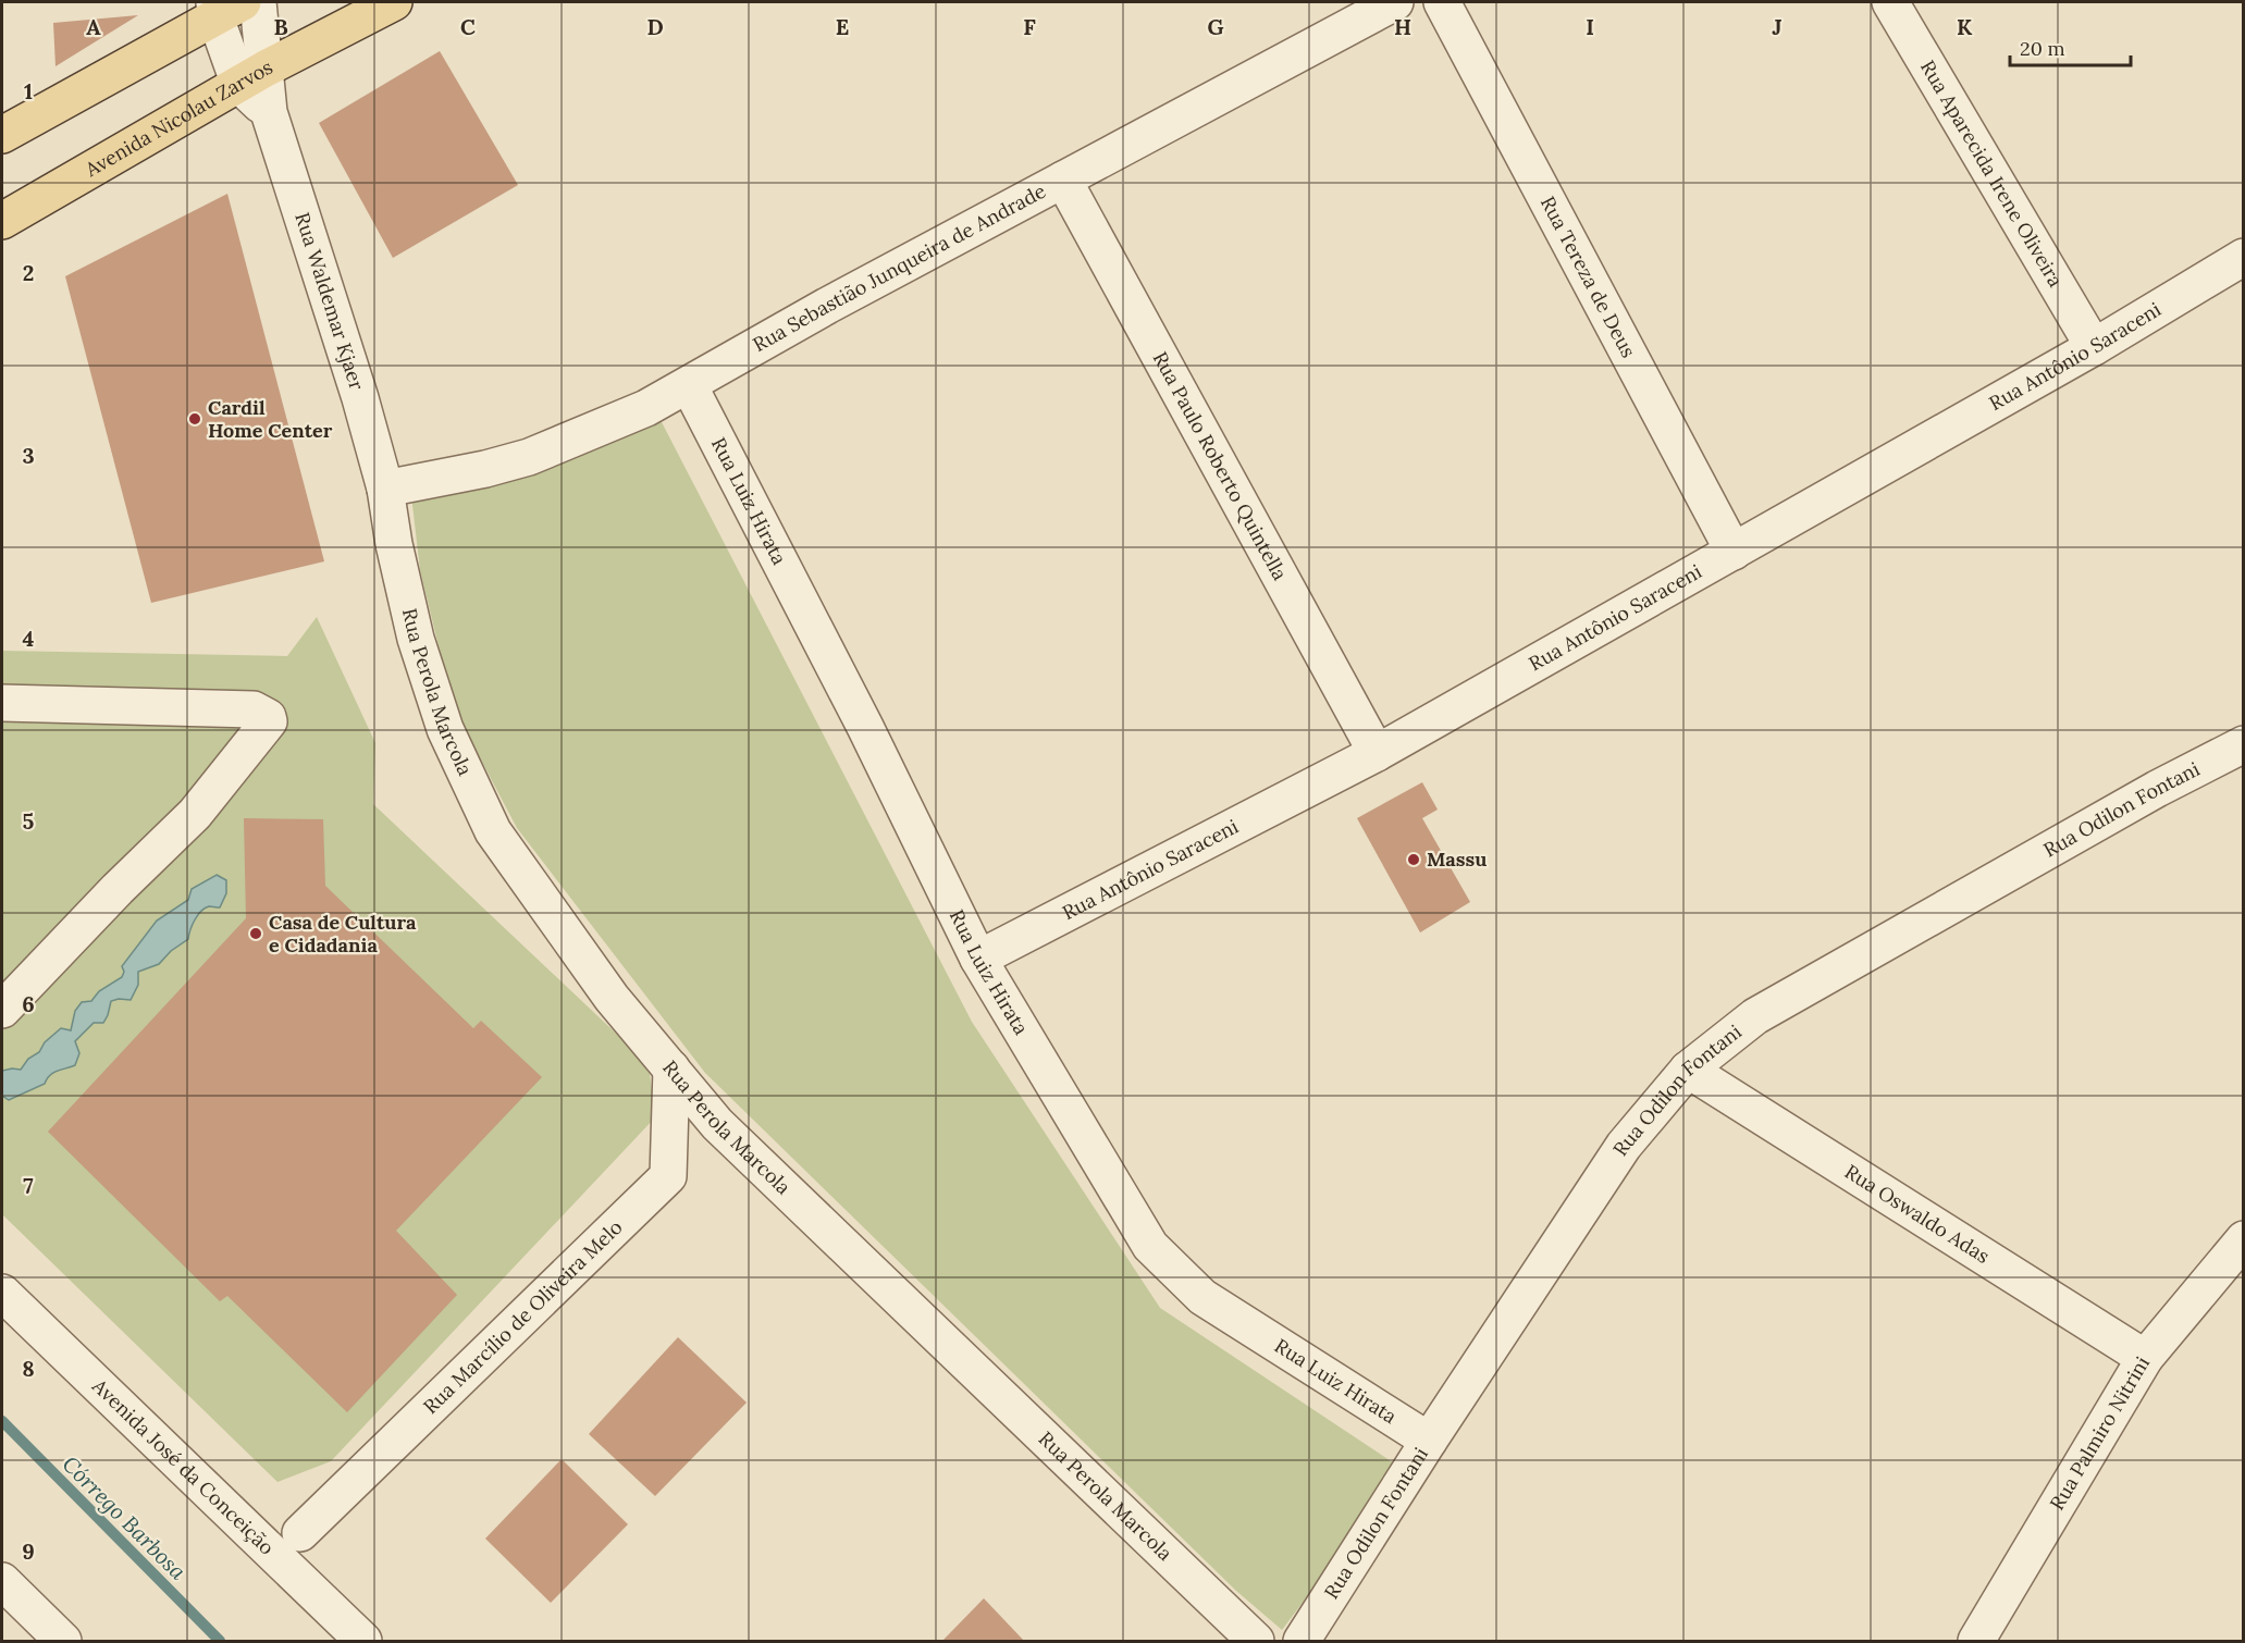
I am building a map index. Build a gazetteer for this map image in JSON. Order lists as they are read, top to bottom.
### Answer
{
  "streets": {
    "main road": ["Avenida Nicolau Zarvos"],
    "street": [
      "Rua Aparecida Irene Oliveira",
      "Rua Sebastião Junqueira de Andrade",
      "Rua Tereza de Deus",
      "Rua Waldemar Kjaer",
      "Rua Antônio Saraceni",
      "Rua Paulo Roberto Quintella",
      "Rua Luiz Hirata",
      "Rua Perola Marcola",
      "Rua Odilon Fontani",
      "Rua Oswaldo Adas",
      "Rua Marcílio de Oliveira Melo",
      "Rua Palmiro Nitrini",
      "Avenida José da Conceição"
    ]
  },
  "crossings": [
    ["Avenida Nicolau Zarvos", "Rua Waldemar Kjaer"],
    ["Rua Aparecida Irene Oliveira", "Rua Antônio Saraceni"],
    ["Rua Sebastião Junqueira de Andrade", "Rua Waldemar Kjaer"],
    ["Rua Sebastião Junqueira de Andrade", "Rua Paulo Roberto Quintella"],
    ["Rua Sebastião Junqueira de Andrade", "Rua Luiz Hirata"],
    ["Rua Sebastião Junqueira de Andrade", "Rua Perola Marcola"],
    ["Rua Tereza de Deus", "Rua Antônio Saraceni"],
    ["Rua Waldemar Kjaer", "Rua Perola Marcola"],
    ["Rua Antônio Saraceni", "Rua Paulo Roberto Quintella"],
    ["Rua Antônio Saraceni", "Rua Luiz Hirata"],
    ["Rua Luiz Hirata", "Rua Odilon Fontani"],
    ["Rua Perola Marcola", "Rua Marcílio de Oliveira Melo"],
    ["Rua Odilon Fontani", "Rua Oswaldo Adas"],
    ["Rua Oswaldo Adas", "Rua Palmiro Nitrini"]
  ],
  "water": ["Córrego Barbosa"],
  "places": ["Cardil Home Center", "Massu", "Casa de Cultura e Cidadania"],
  "scale_bar": "20 m",
  "grid": {
    "columns": [
      "A",
      "B",
      "C",
      "D",
      "E",
      "F",
      "G",
      "H",
      "I",
      "J",
      "K"
    ],
    "rows": [
      "1",
      "2",
      "3",
      "4",
      "5",
      "6",
      "7",
      "8",
      "9"
    ]
  }
}
